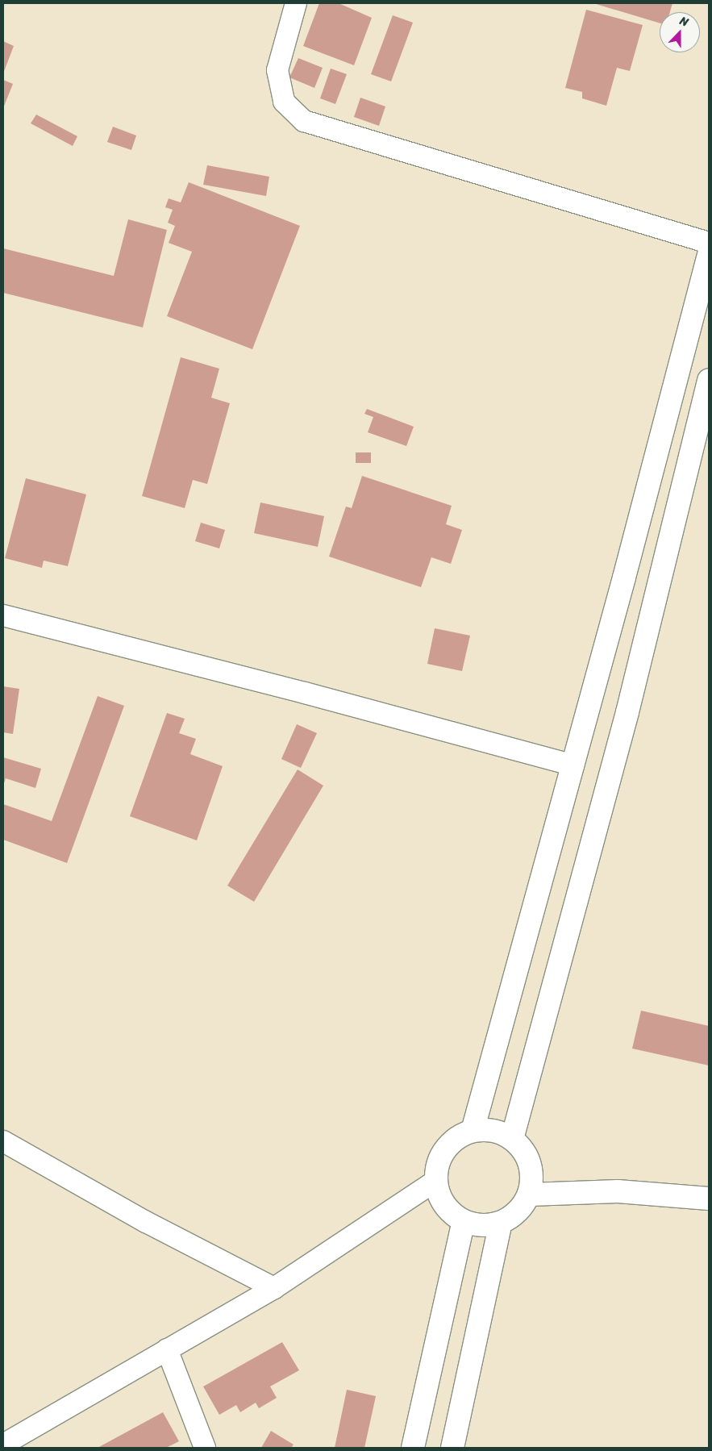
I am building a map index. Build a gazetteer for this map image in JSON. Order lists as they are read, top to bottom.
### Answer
{
  "north": "top"
}
